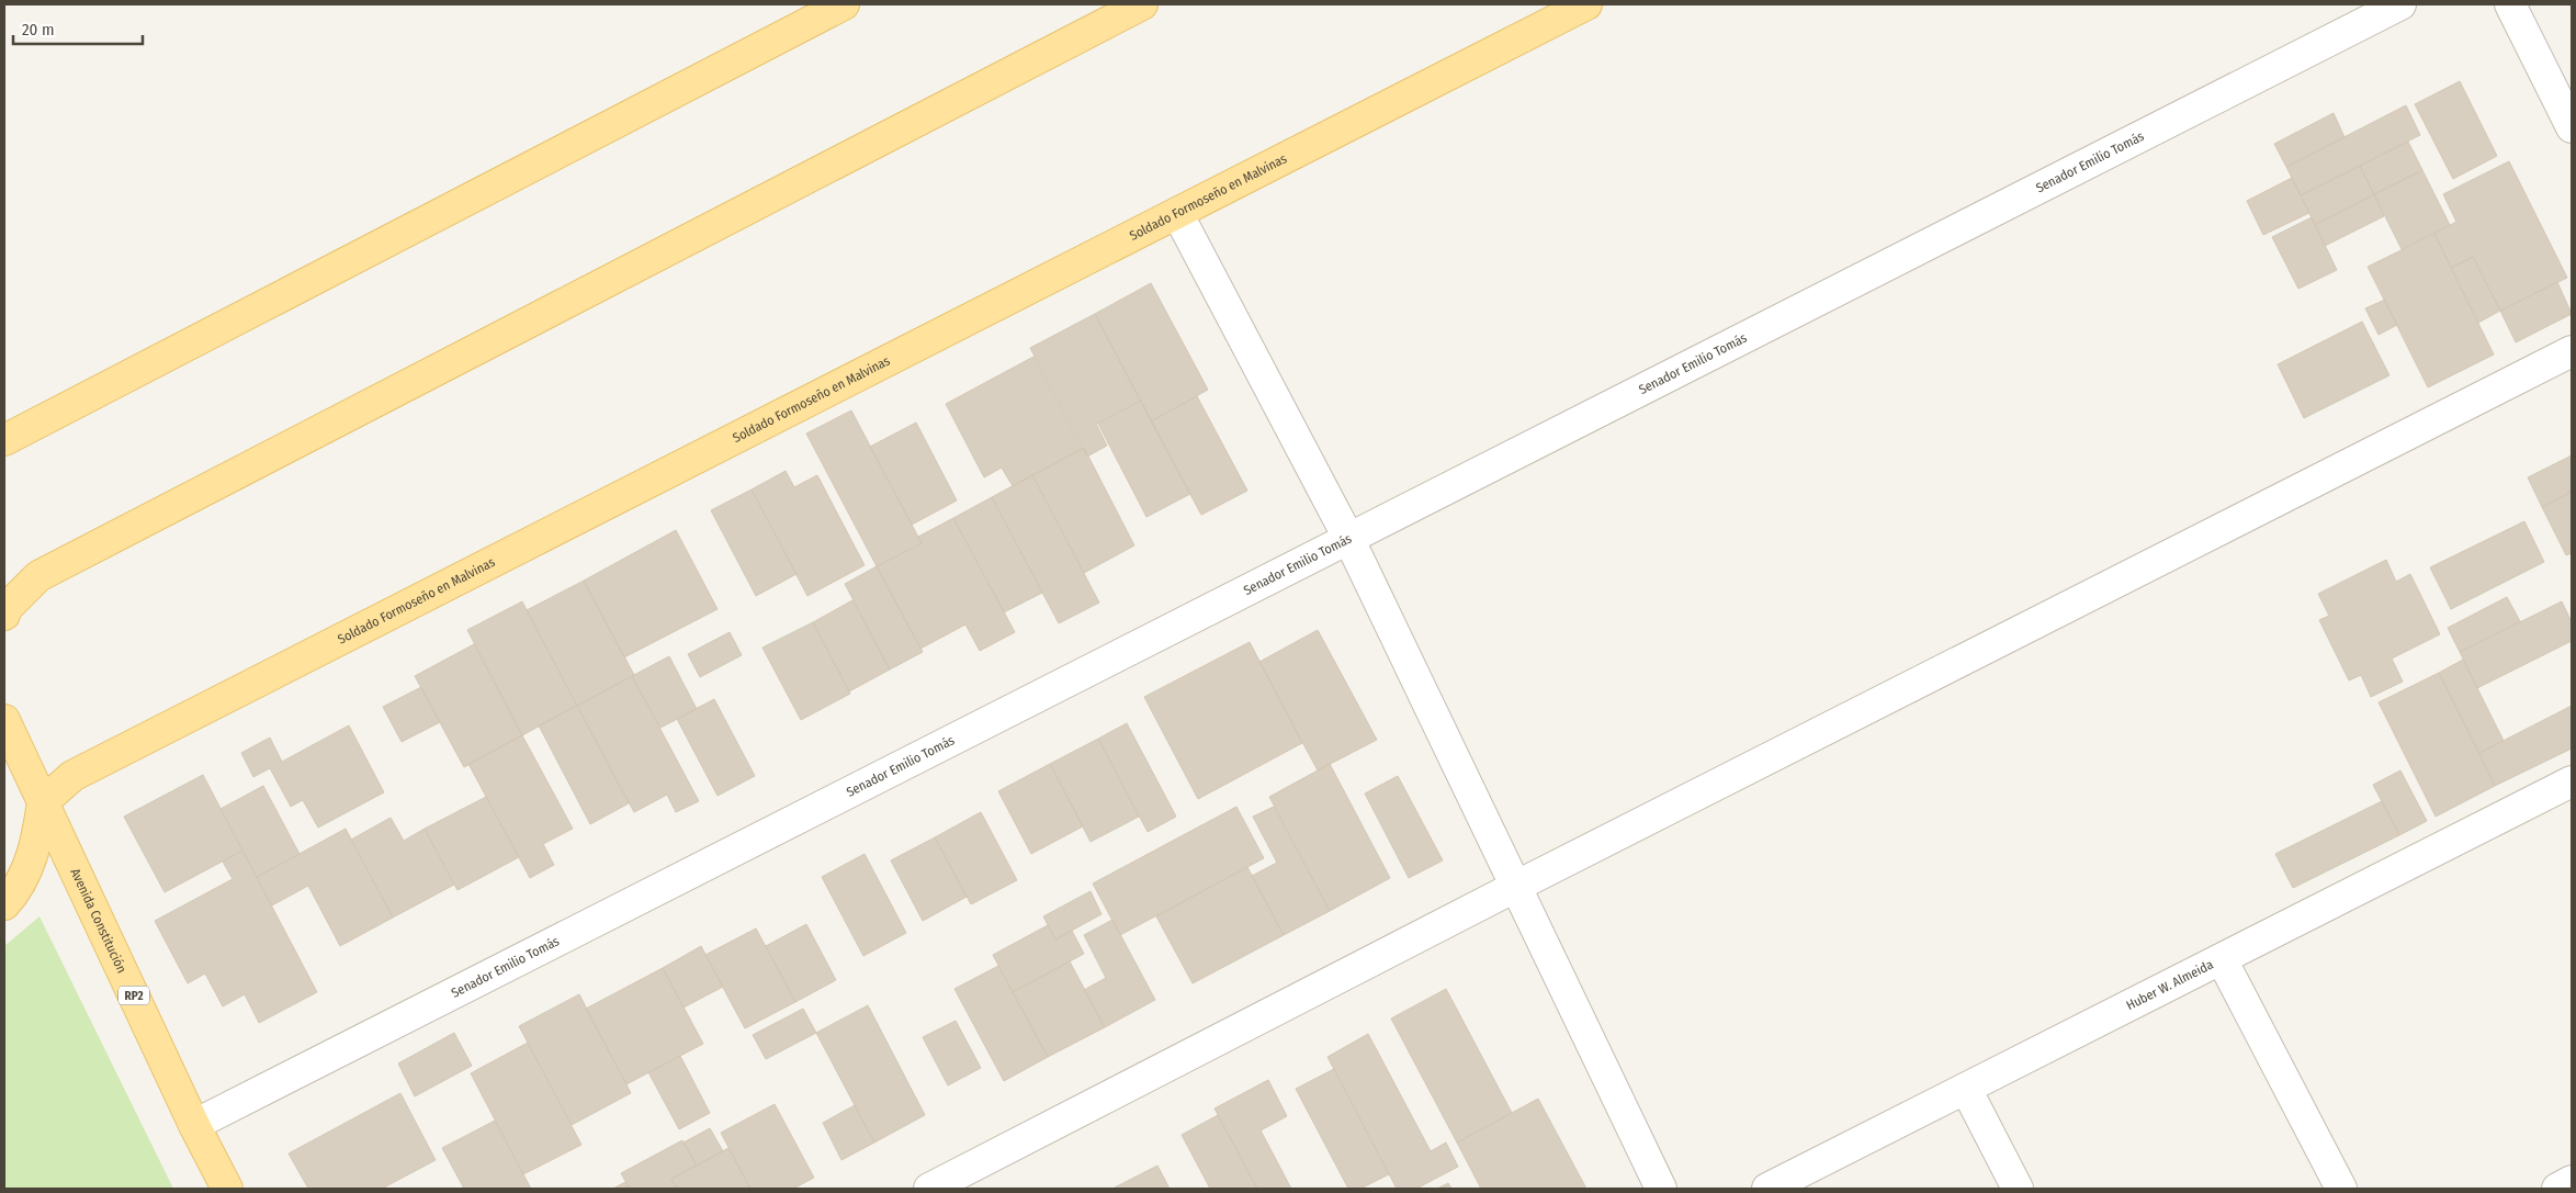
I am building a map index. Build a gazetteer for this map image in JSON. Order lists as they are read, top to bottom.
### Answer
{
  "streets": {
    "main road": ["Soldado Formoseño en Malvinas", "Avenida Constitución", "RP2"],
    "street": ["Senador Emilio Tomás", "Huber W. Almeida"]
  },
  "crossings": [
    ["Senador Emilio Tomás", "Avenida Constitución"],
    ["Soldado Formoseño en Malvinas", "Avenida Constitución"]
  ],
  "scale_bar": "20 m"
}
